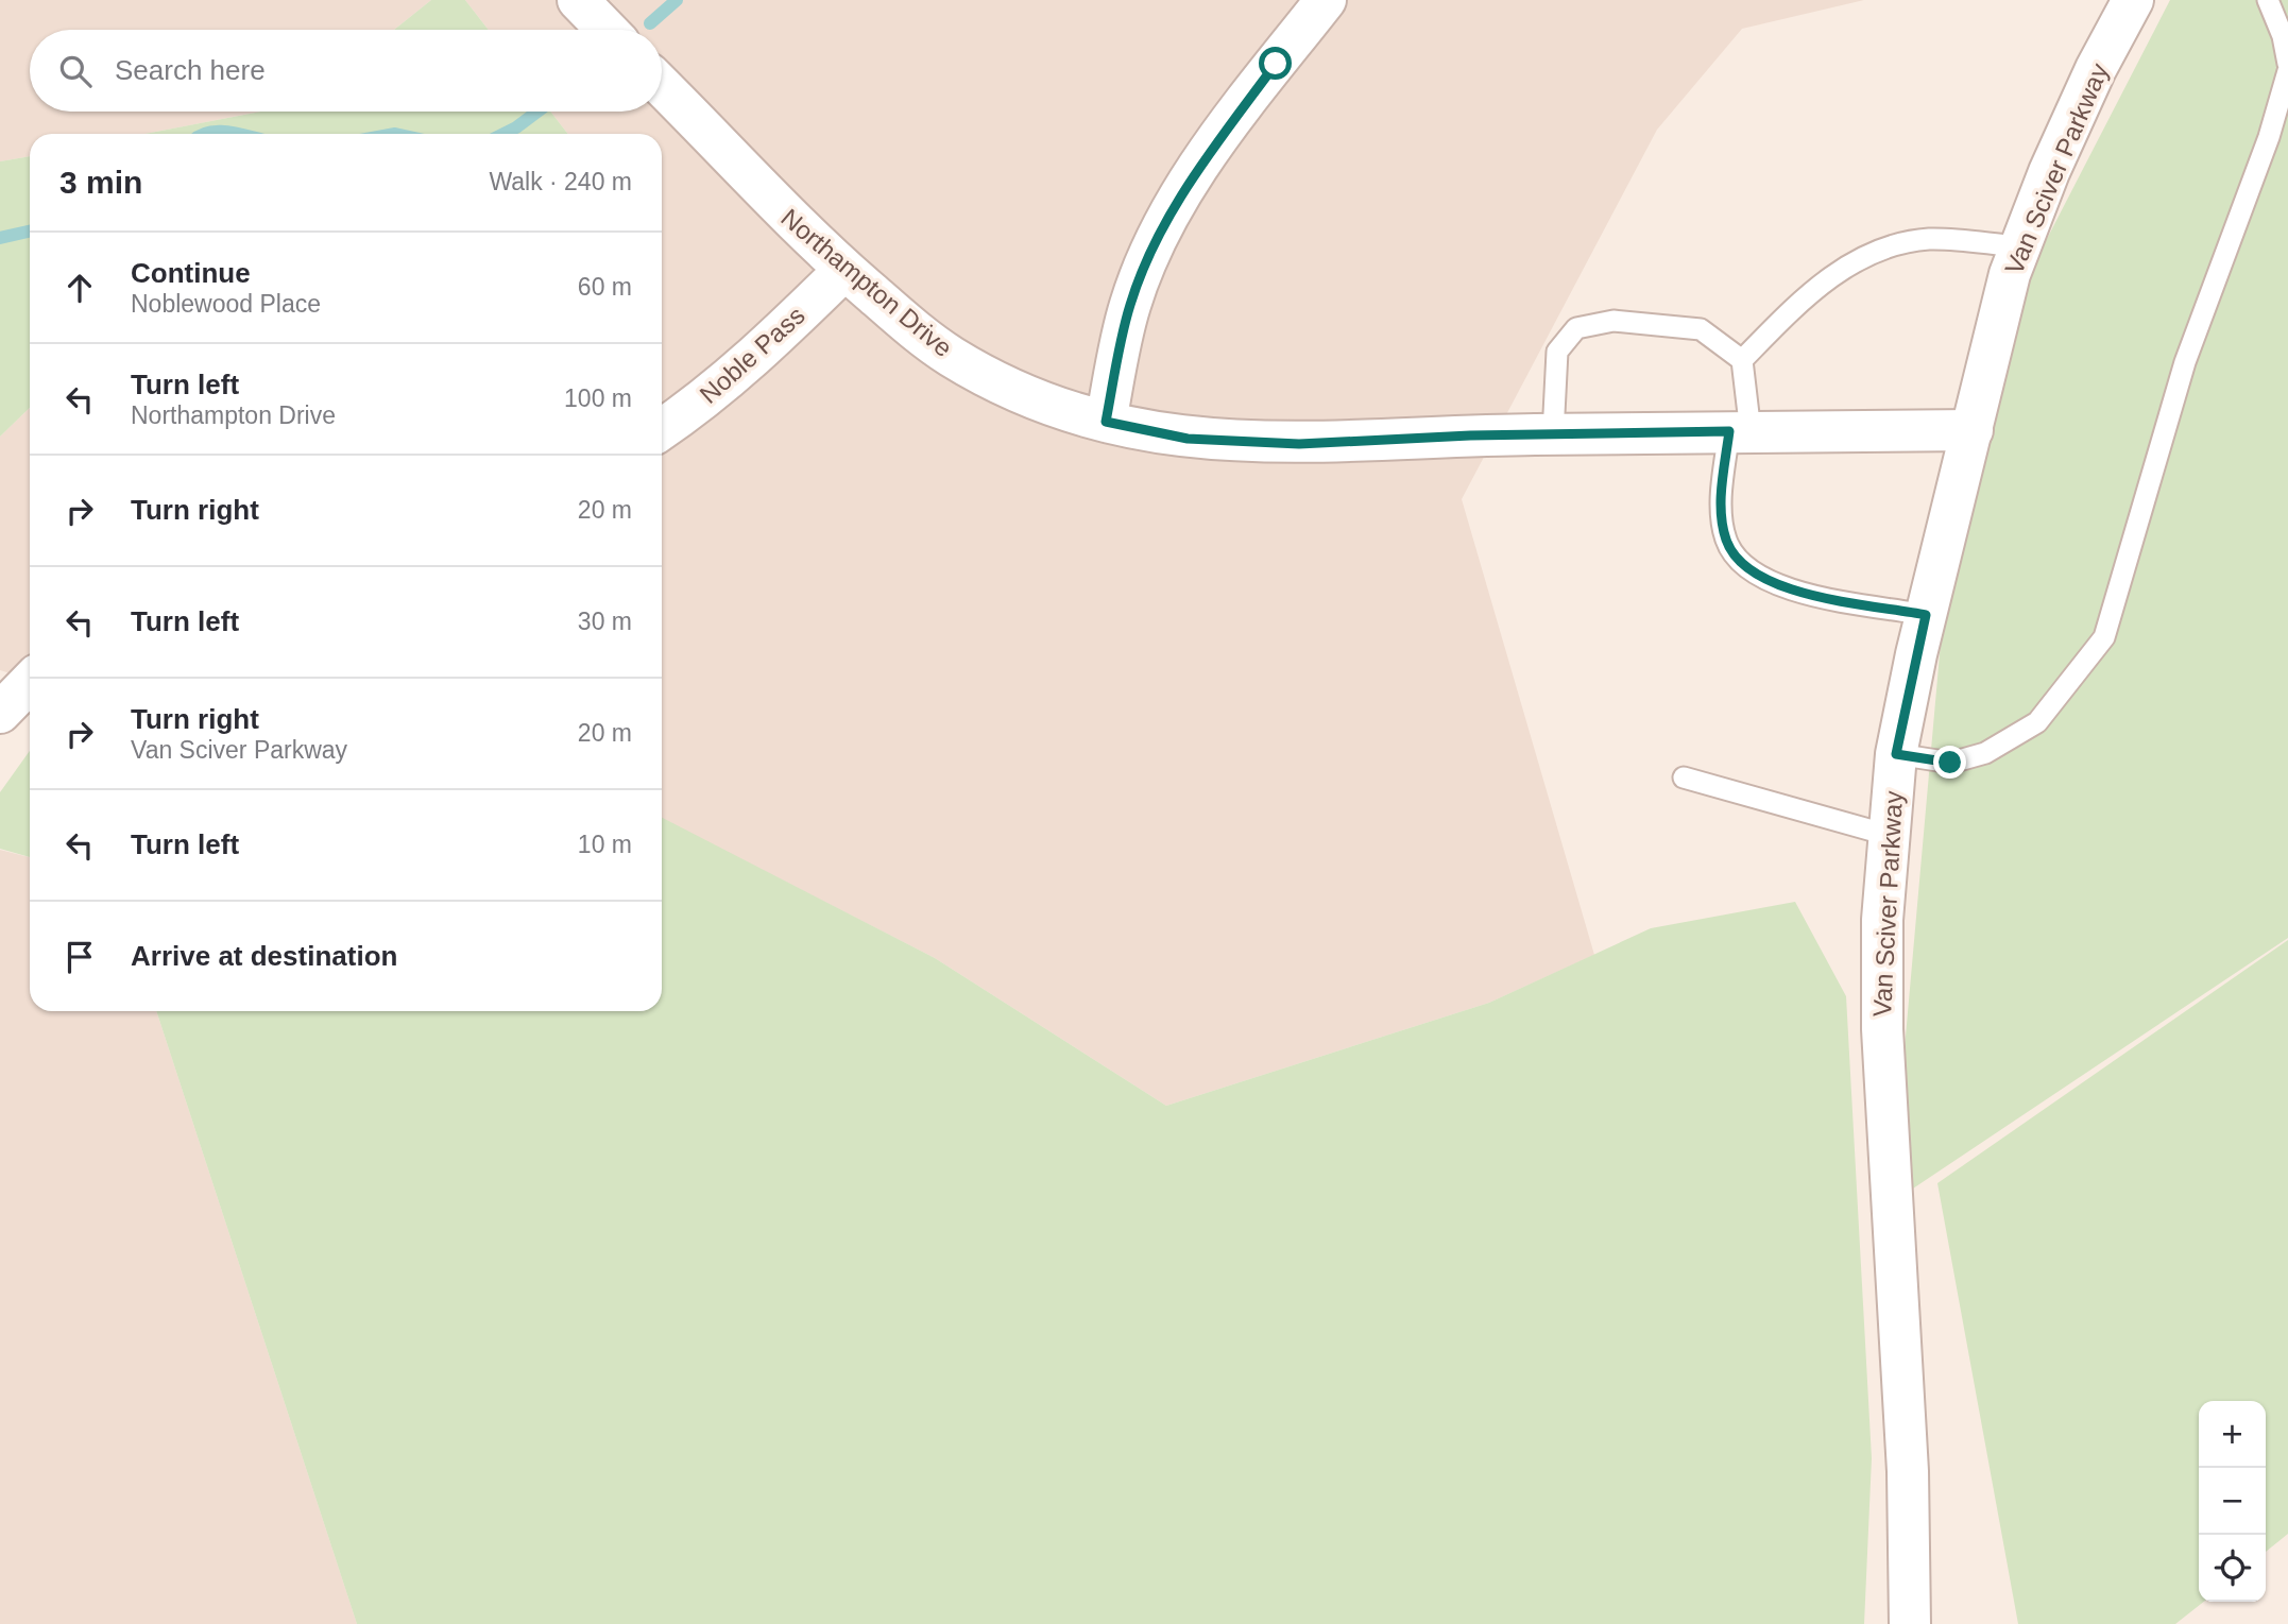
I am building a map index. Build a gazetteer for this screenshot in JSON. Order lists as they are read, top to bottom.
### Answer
{
  "streets": {
    "street": ["Van Sciver Parkway", "Northampton Drive", "Noble Pass"]
  },
  "crossings": [
    ["Van Sciver Parkway", "Northampton Drive"],
    ["Northampton Drive", "Noble Pass"]
  ],
  "page": {
    "search": "Search here",
    "heading": ["3 min", "Walk · 240 m"],
    "list": [
      ["Continue", "Noblewood Place", "60 m"],
      ["Turn left", "Northampton Drive", "100 m"],
      ["Turn right", "20 m"],
      ["Turn left", "30 m"],
      ["Turn right", "Van Sciver Parkway", "20 m"],
      ["Turn left", "10 m"],
      "Arrive at destination"
    ],
    "map_buttons": ["+", "−"]
  }
}
